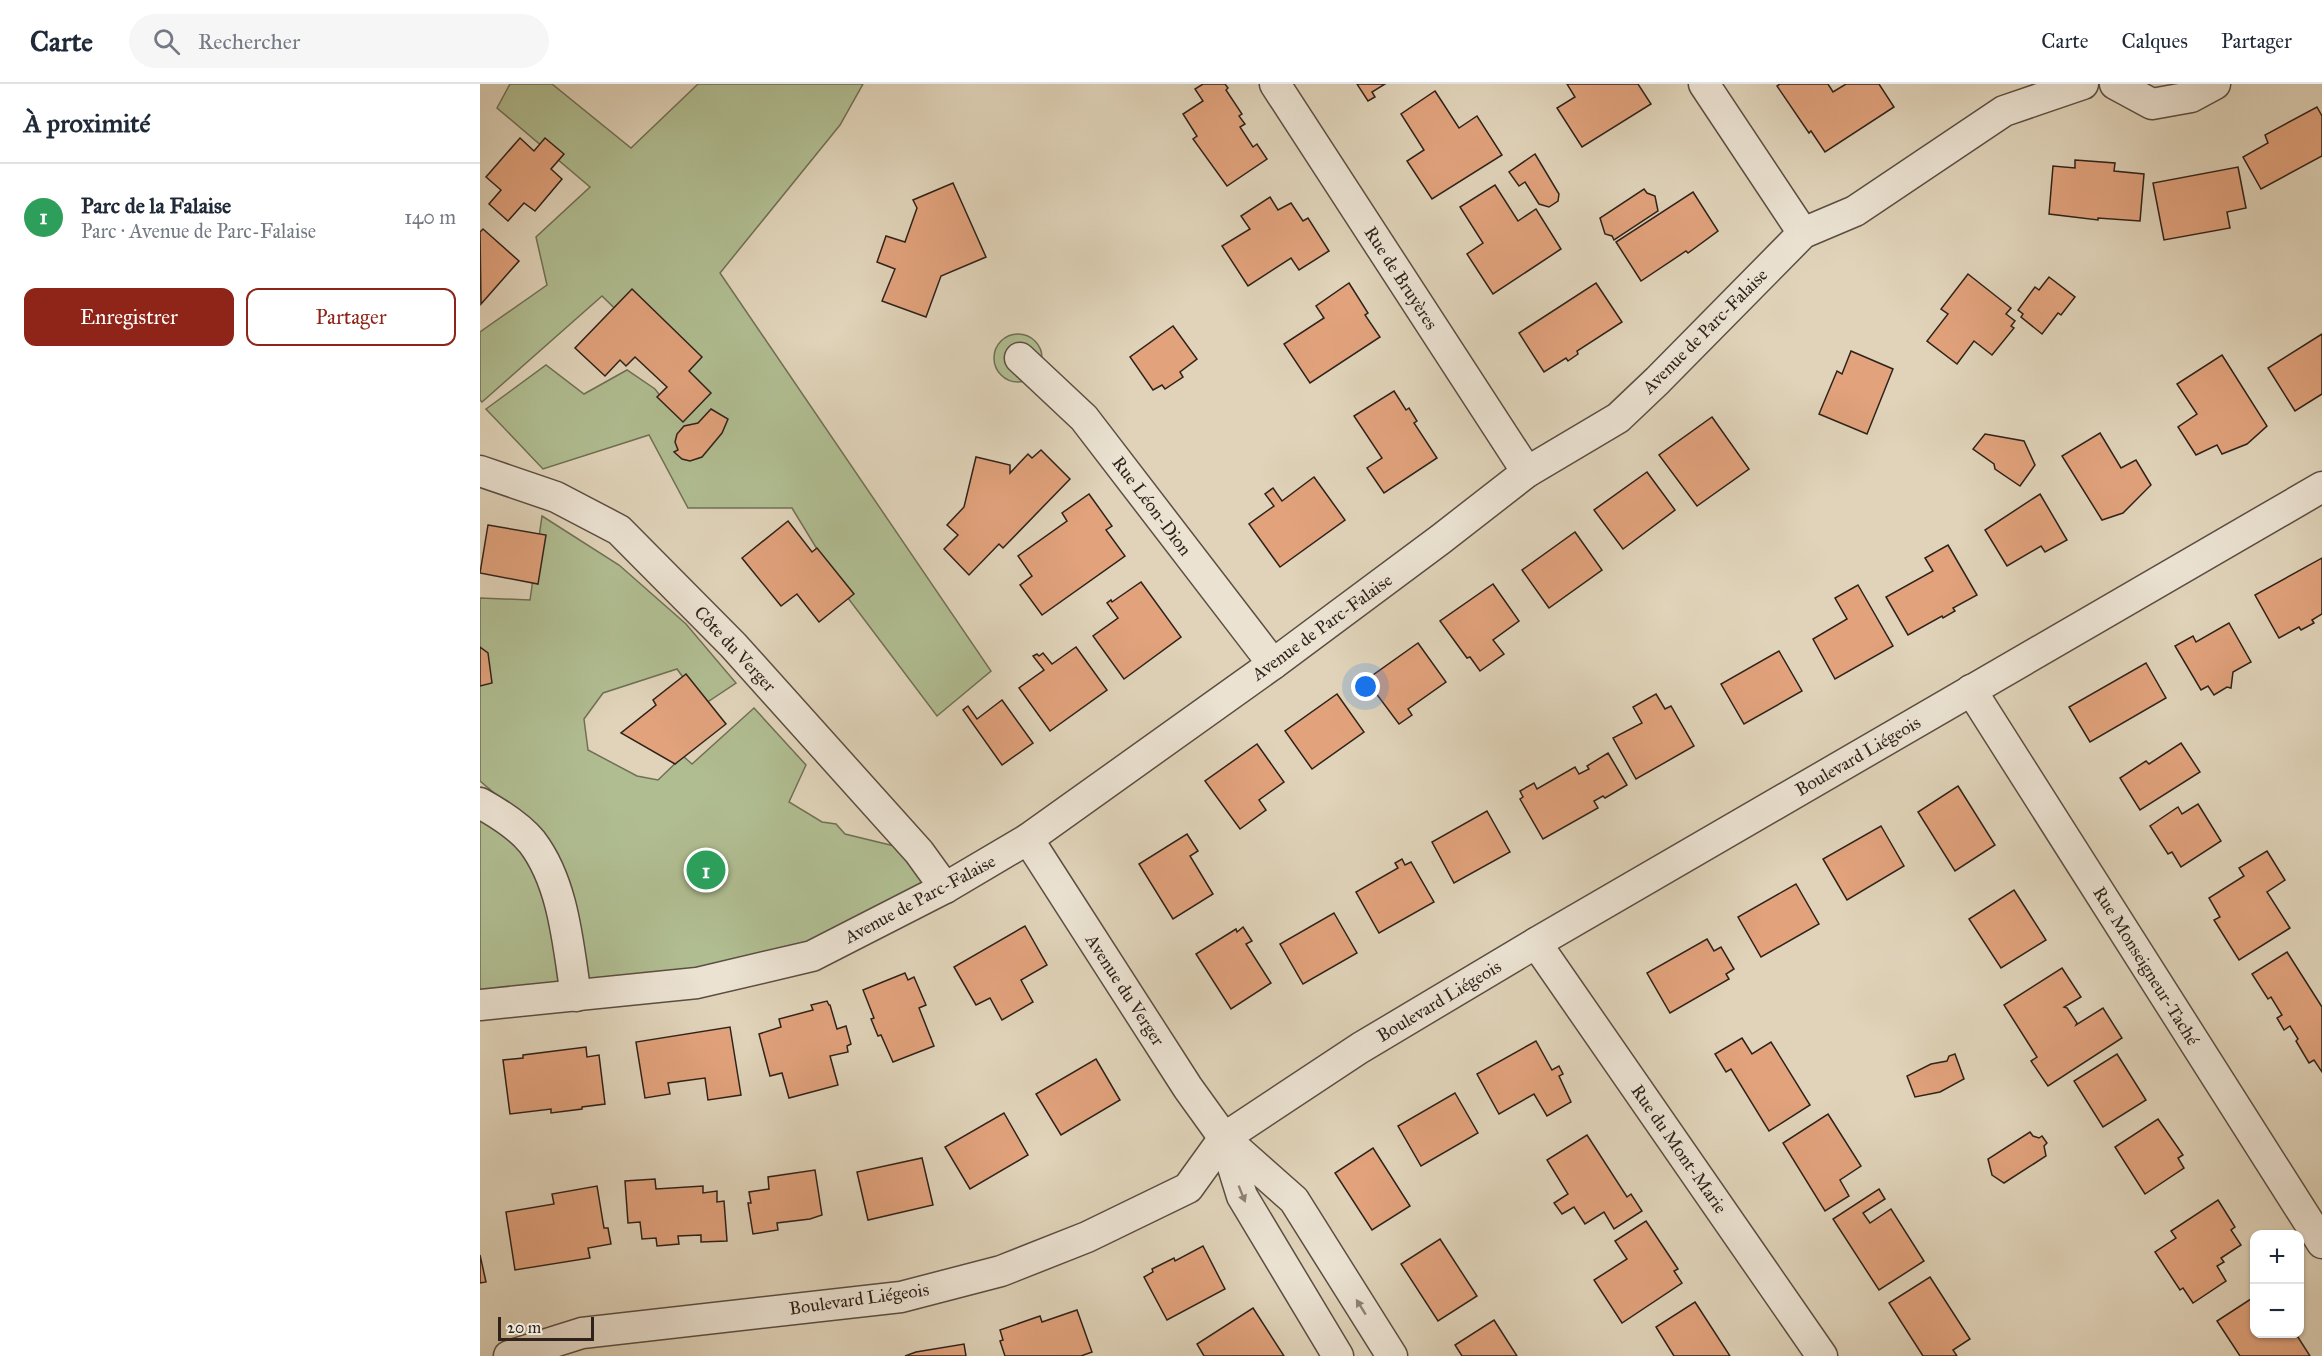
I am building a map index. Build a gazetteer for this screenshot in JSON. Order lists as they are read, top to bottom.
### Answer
{
  "streets": {
    "street": [
      "Rue de Bruyères",
      "Avenue de Parc-Falaise",
      "Rue Léon-Dion",
      "Côte du Verger",
      "Boulevard Liégeois",
      "Rue Monseigneur-Taché",
      "Avenue du Verger",
      "Rue du Mont-Marie"
    ]
  },
  "crossings": [
    ["Rue de Bruyères", "Avenue de Parc-Falaise"],
    ["Avenue de Parc-Falaise", "Rue Léon-Dion"],
    ["Avenue de Parc-Falaise", "Côte du Verger"],
    ["Avenue de Parc-Falaise", "Avenue du Verger"],
    ["Boulevard Liégeois", "Rue Monseigneur-Taché"],
    ["Boulevard Liégeois", "Avenue du Verger"],
    ["Boulevard Liégeois", "Rue du Mont-Marie"]
  ],
  "scale_bar": "20 m",
  "page": {
    "header": "Carte",
    "search": "Rechercher",
    "nav": ["Carte", "Calques", "Partager"],
    "heading": "À proximité",
    "list": [
      {
        "mark": "1",
        "name": "Parc de la Falaise",
        "note": "Parc · Avenue de Parc-Falaise",
        "value": "140 m"
      }
    ],
    "buttons": ["Enregistrer", "Partager"],
    "pins": "1",
    "map_buttons": ["+", "−"],
    "scale": "20 m"
  }
}
